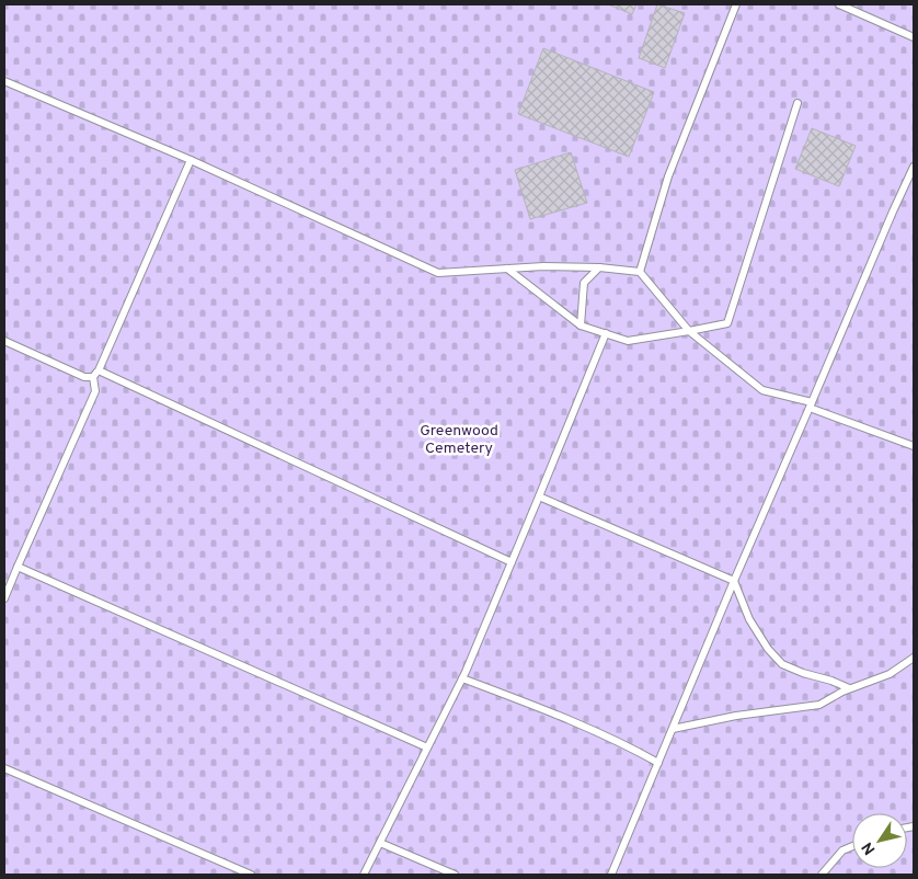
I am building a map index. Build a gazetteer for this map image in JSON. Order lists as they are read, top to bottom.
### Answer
{
  "parks": ["Greenwood Cemetery"],
  "north": "bottom left"
}
